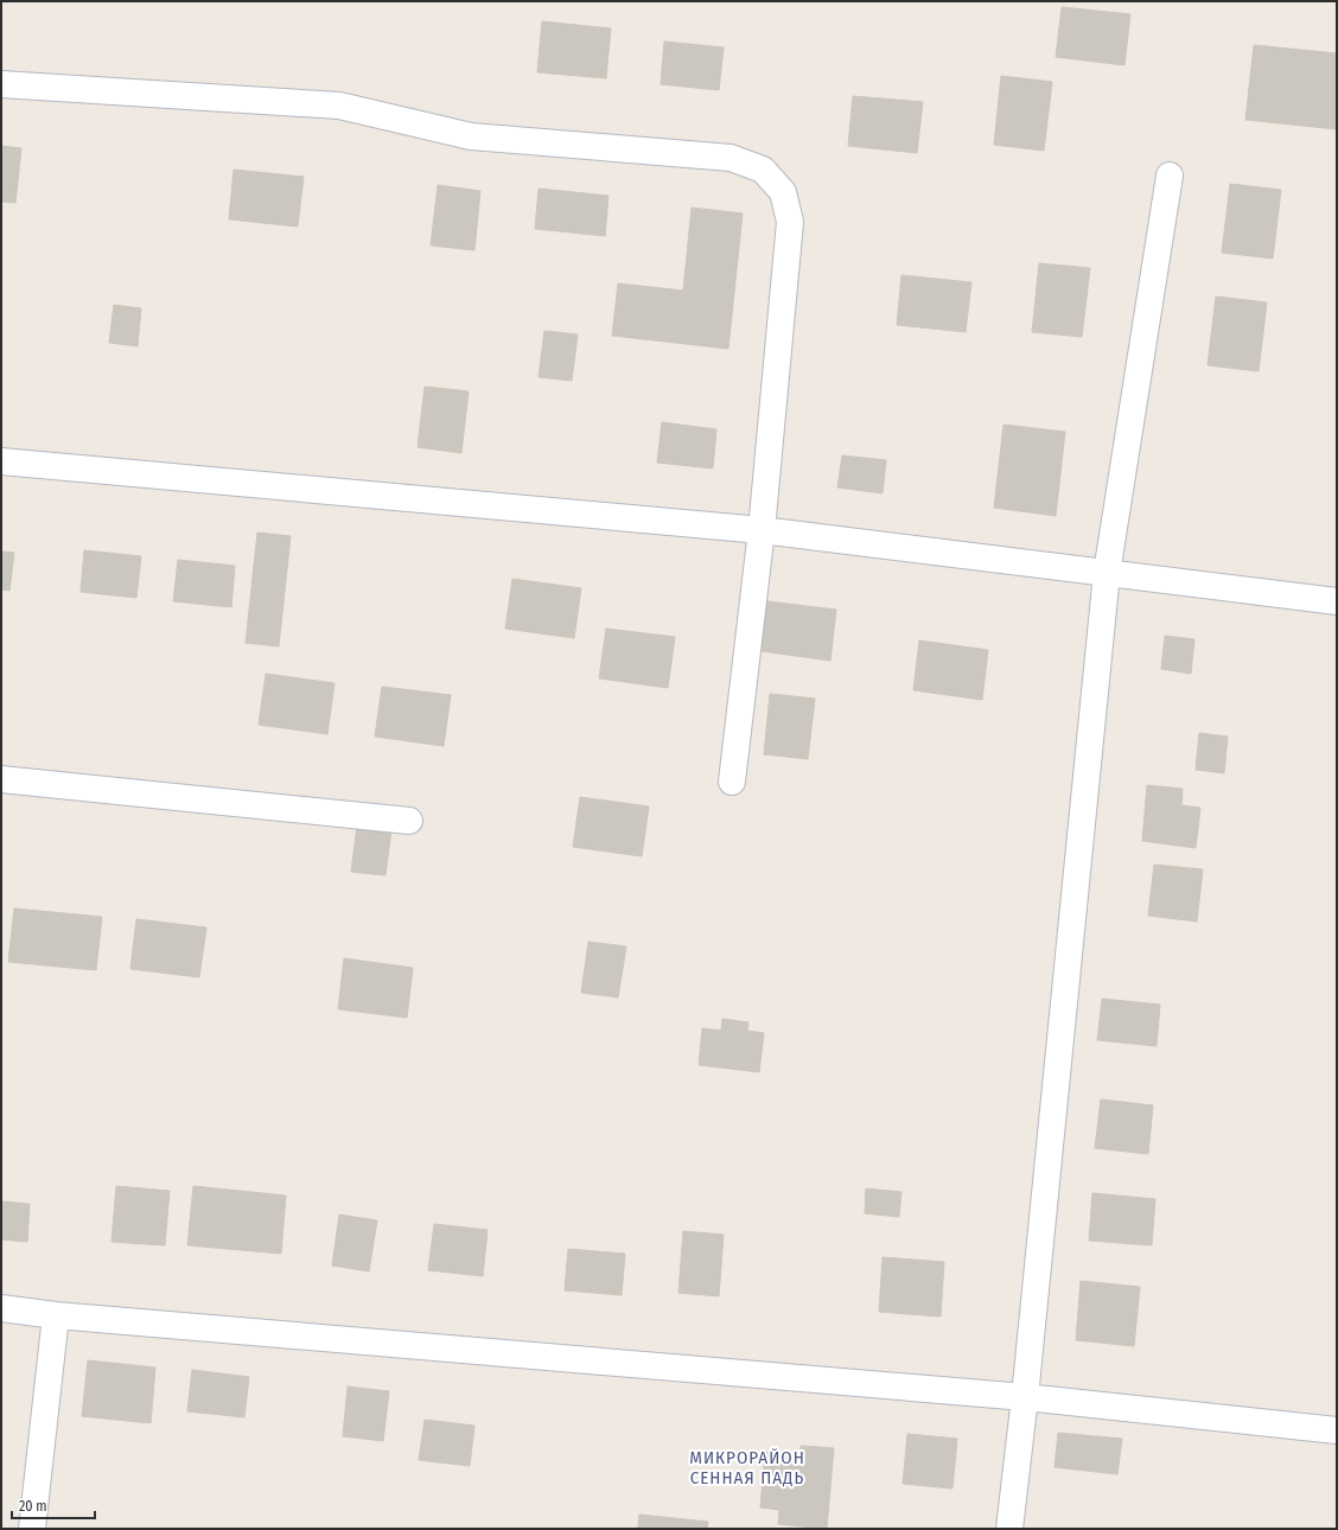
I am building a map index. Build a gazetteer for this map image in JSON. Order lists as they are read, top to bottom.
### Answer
{
  "districts": ["МИКРОРАЙОН СЕННАЯ ПАДЬ"],
  "scale_bar": "20 m"
}
